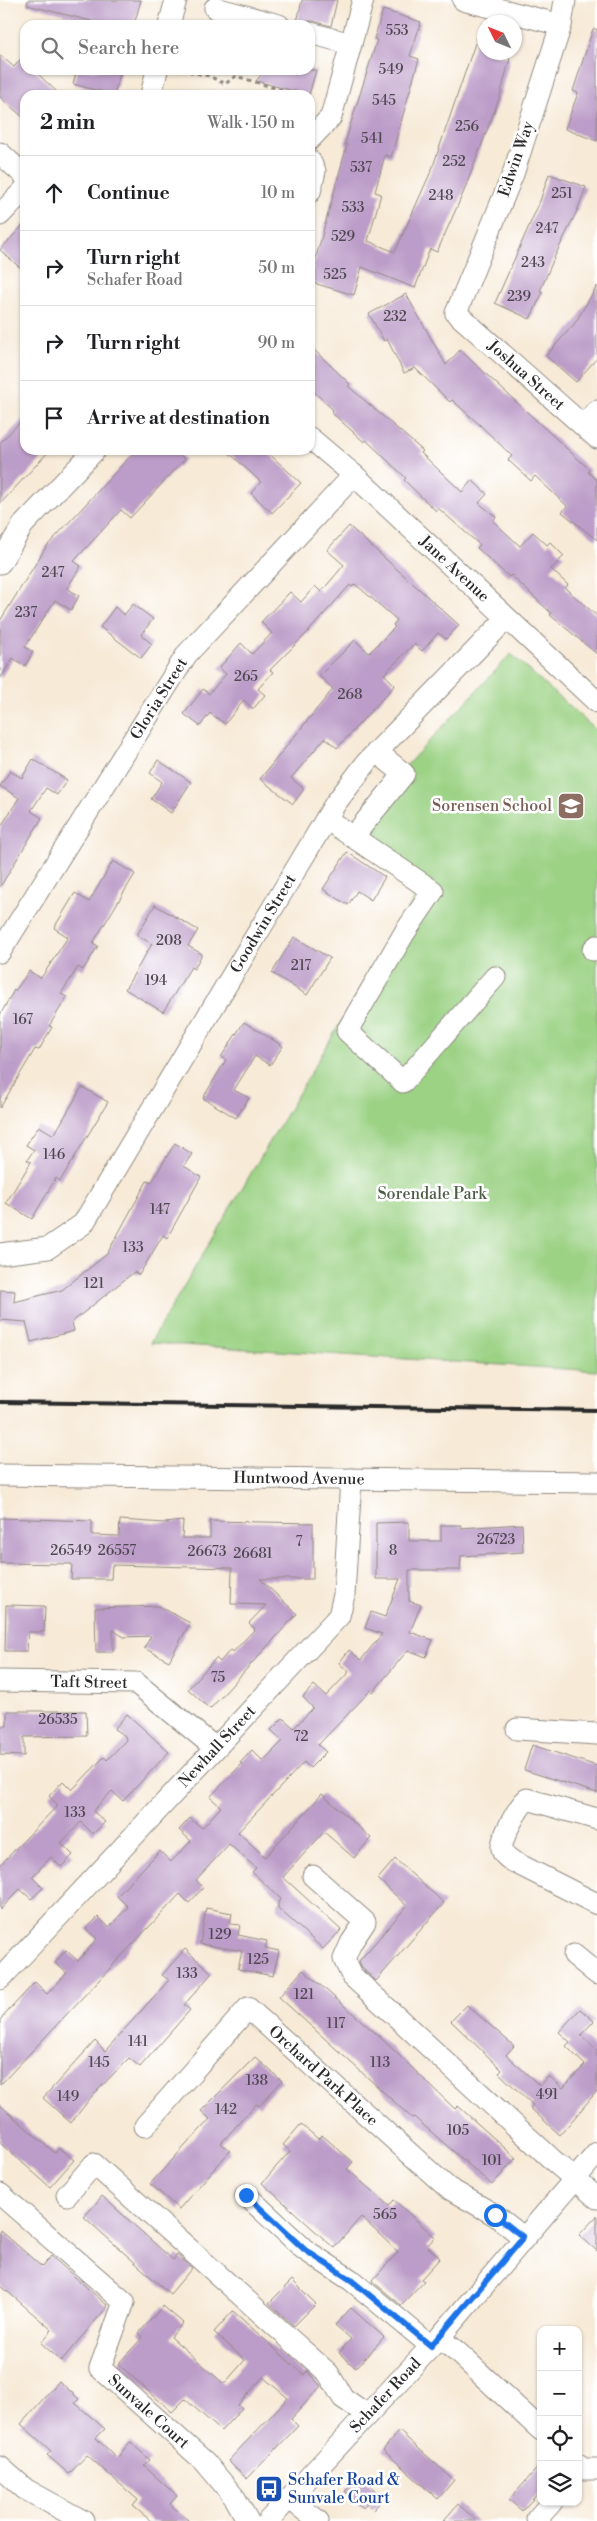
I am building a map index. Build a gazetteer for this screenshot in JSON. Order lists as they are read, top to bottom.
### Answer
{
  "streets": {
    "street": [
      "Edwin Way",
      "Joshua Street",
      "Jane Avenue",
      "Gloria Street",
      "Goodwin Street",
      "Huntwood Avenue",
      "Taft Street",
      "Newhall Street",
      "Orchard Park Place",
      "Schafer Road",
      "Sunvale Court"
    ]
  },
  "crossings": [
    ["Edwin Way", "Joshua Street"],
    ["Jane Avenue", "Gloria Street"],
    ["Jane Avenue", "Goodwin Street"],
    ["Huntwood Avenue", "Newhall Street"],
    ["Taft Street", "Newhall Street"],
    ["Orchard Park Place", "Schafer Road"]
  ],
  "parks": ["Sorendale Park"],
  "places": {
    "school or university": ["Sorensen School"],
    "bus stop": ["Schafer Road & Sunvale Court"]
  },
  "house_numbers": [
    "553",
    "549",
    "545",
    "256",
    "541",
    "252",
    "537",
    "251",
    "248",
    "533",
    "247",
    "529",
    "243",
    "525",
    "239",
    "232",
    "247",
    "237",
    "265",
    "268",
    "208",
    "217",
    "194",
    "167",
    "146",
    "147",
    "133",
    "121",
    "26723",
    "7",
    "26549",
    "26557",
    "8",
    "26673",
    "26681",
    "75",
    "26535",
    "72",
    "133",
    "129",
    "125",
    "133",
    "121",
    "117",
    "141",
    "145",
    "113",
    "138",
    "491",
    "149",
    "142",
    "105",
    "101",
    "565"
  ],
  "north": "top left",
  "page": {
    "search": "Search here",
    "heading": ["2 min", "Walk · 150 m"],
    "list": [
      ["Continue", "10 m"],
      ["Turn right", "Schafer Road", "50 m"],
      ["Turn right", "90 m"],
      "Arrive at destination"
    ],
    "map_buttons": ["+", "−"]
  }
}
